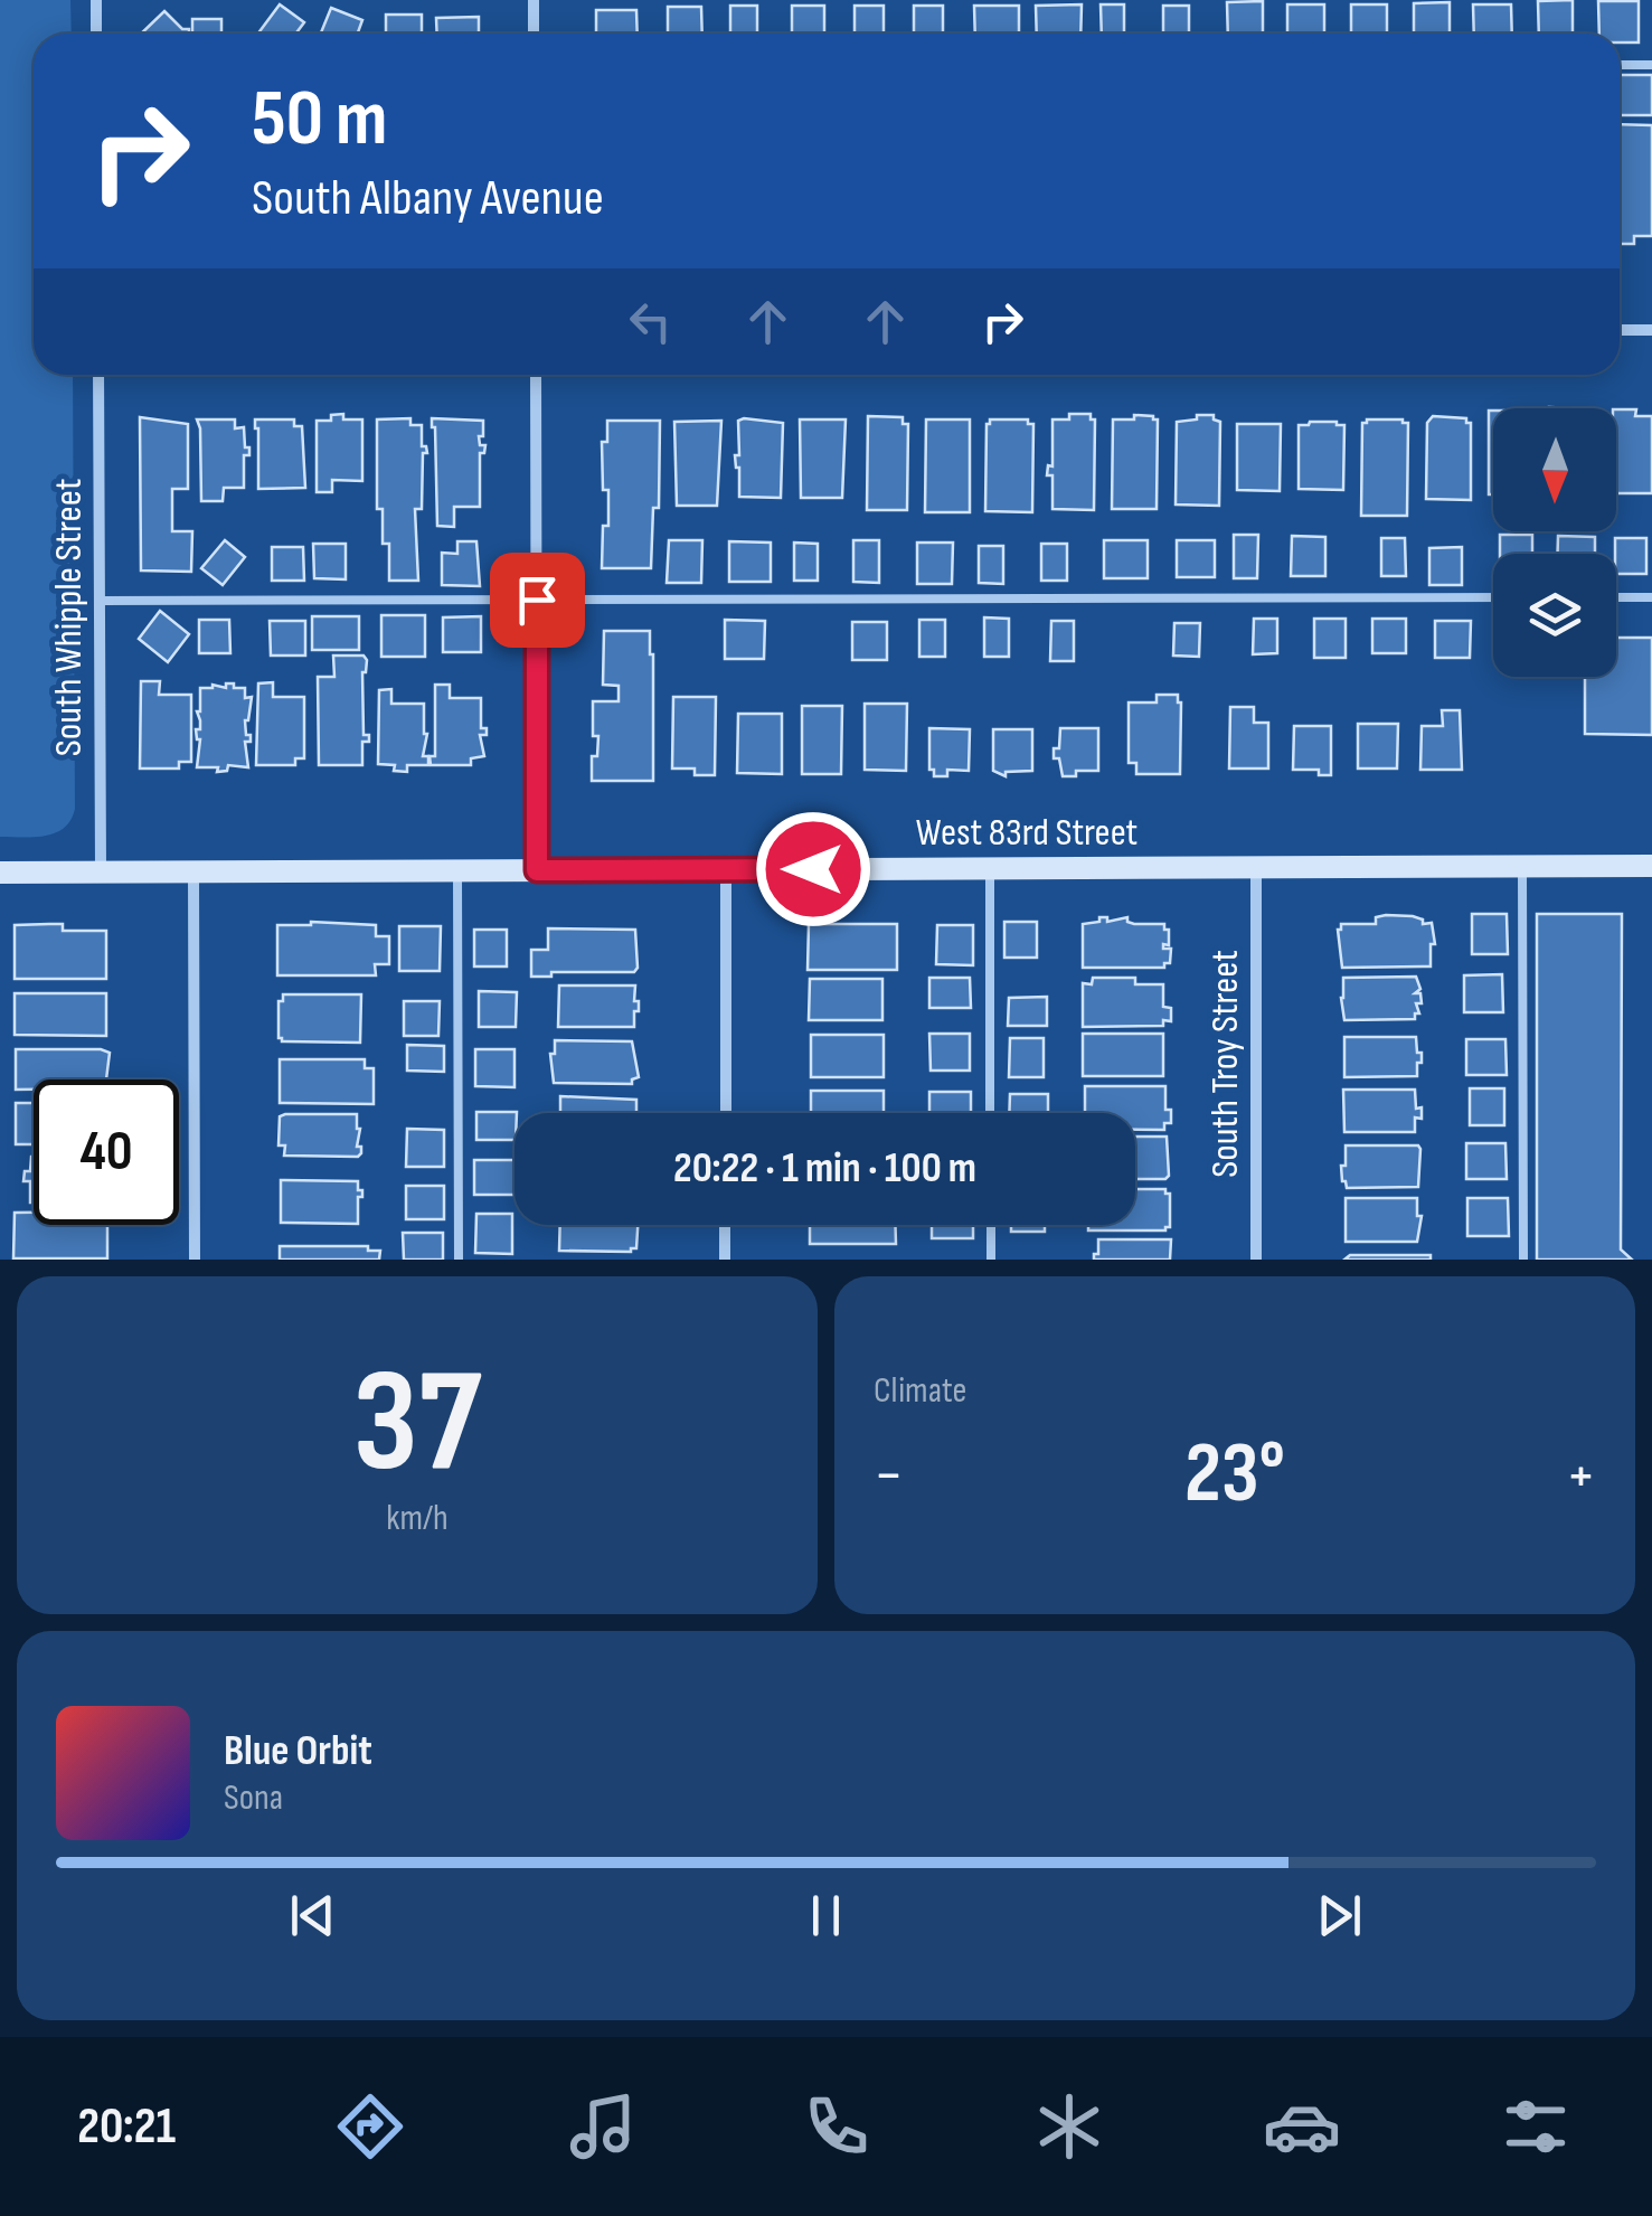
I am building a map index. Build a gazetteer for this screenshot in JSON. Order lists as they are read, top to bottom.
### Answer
{
  "streets": {
    "street": ["South Whipple Street", "West 83rd Street", "South Troy Street"]
  },
  "crossings": [
    ["South Whipple Street", "West 83rd Street"],
    ["West 83rd Street", "South Troy Street"]
  ],
  "north": "bottom",
  "page": {
    "turn": ["50 m", "South Albany Avenue"],
    "limit": "40",
    "trip": "20:22 · 1 min · 100 m",
    "tile": [
      ["37", "km/h"],
      "Climate"
    ],
    "heat": ["−", "23°", "+"],
    "song": ["Blue Orbit", "Sona"],
    "tabs": "20:21"
  }
}
